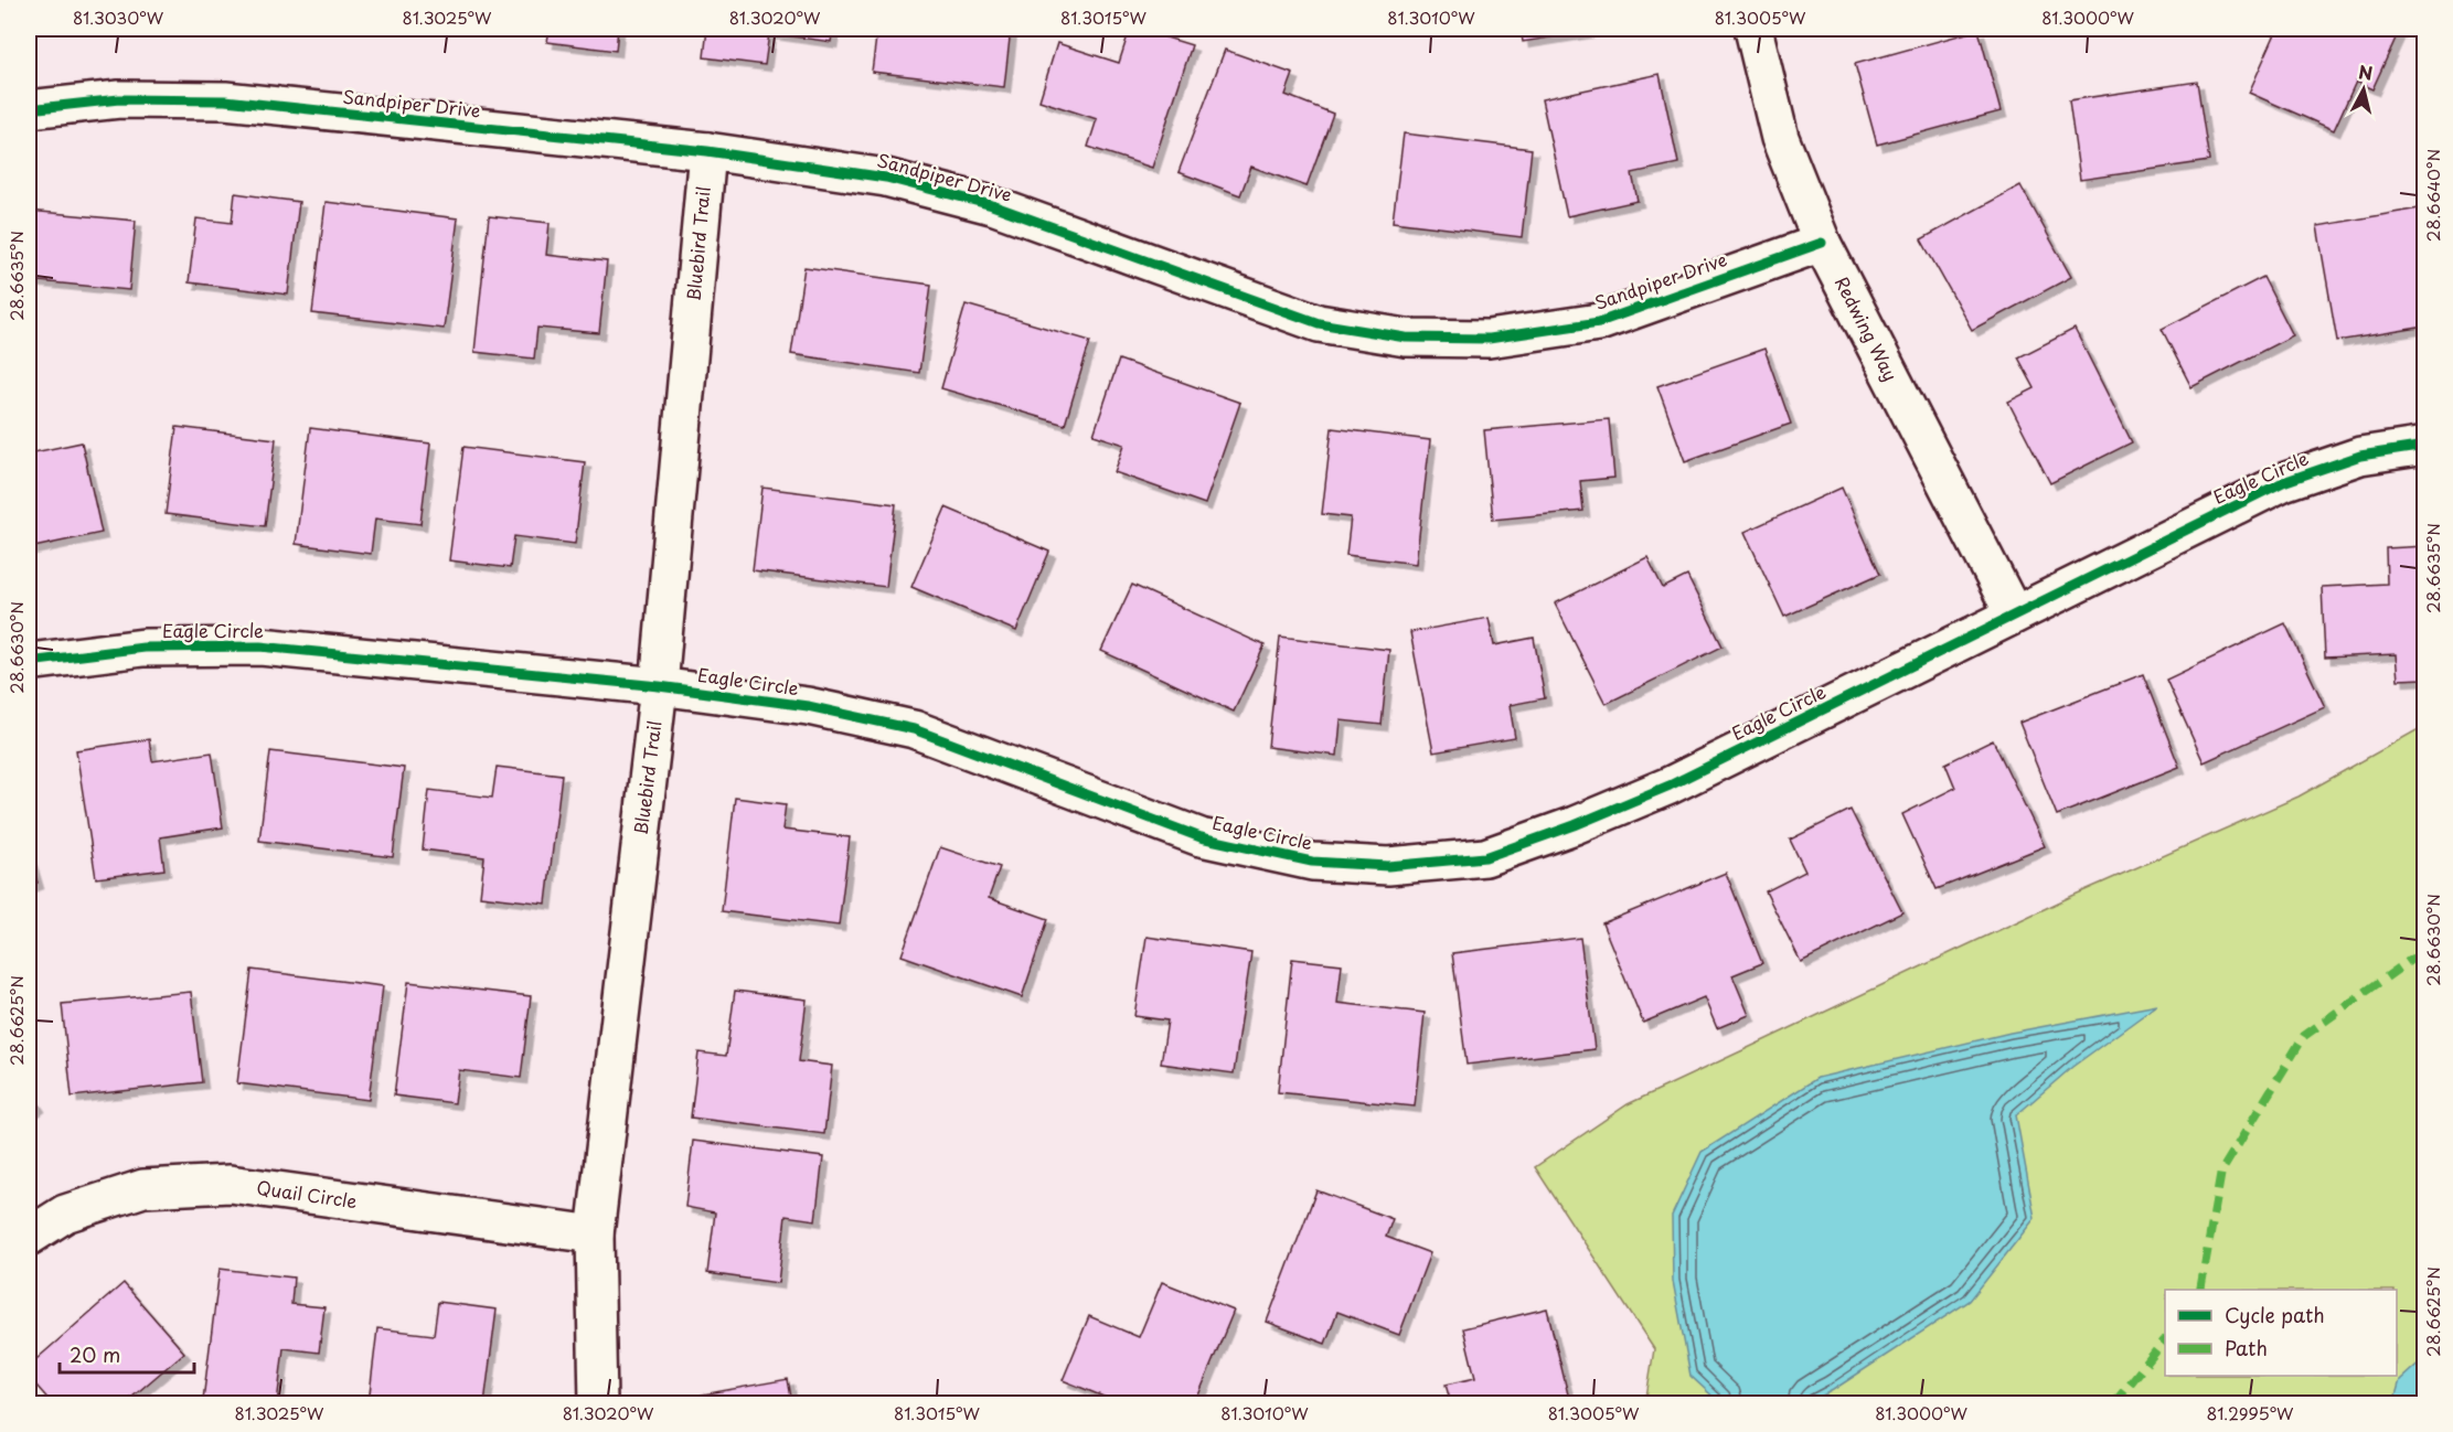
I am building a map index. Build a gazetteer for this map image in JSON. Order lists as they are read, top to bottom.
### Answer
{
  "streets": {
    "street": [
      "Sandpiper Drive",
      "Bluebird Trail",
      "Redwing Way",
      "Eagle Circle",
      "Quail Circle"
    ]
  },
  "crossings": [
    ["Sandpiper Drive", "Bluebird Trail"],
    ["Sandpiper Drive", "Redwing Way"],
    ["Bluebird Trail", "Eagle Circle"],
    ["Bluebird Trail", "Quail Circle"],
    ["Redwing Way", "Eagle Circle"]
  ],
  "legend": ["Cycle path", "Path"],
  "scale_bar": "20 m",
  "north": "top",
  "coordinates": [
    "81.3030°W",
    "81.3025°W",
    "81.3020°W",
    "81.3015°W",
    "81.3010°W",
    "81.3005°W",
    "81.3000°W",
    "28.6640°N",
    "28.6635°N",
    "28.6630°N",
    "28.6625°N",
    "81.2995°W"
  ]
}
